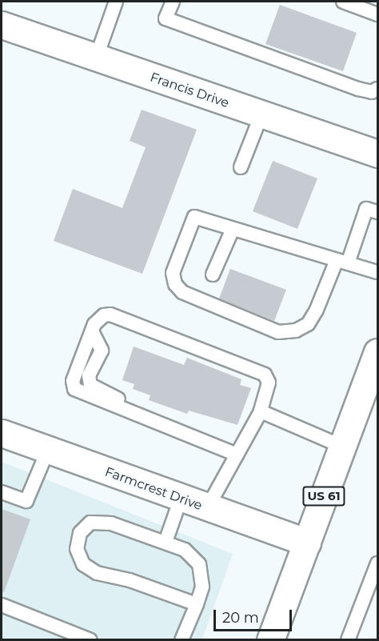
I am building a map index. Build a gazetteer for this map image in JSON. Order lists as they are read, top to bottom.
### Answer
{
  "streets": {
    "street": ["Francis Drive", "Farmcrest Drive", "US 61"]
  },
  "crossings": [
    ["Farmcrest Drive", "US 61"]
  ],
  "scale_bar": "20 m"
}
